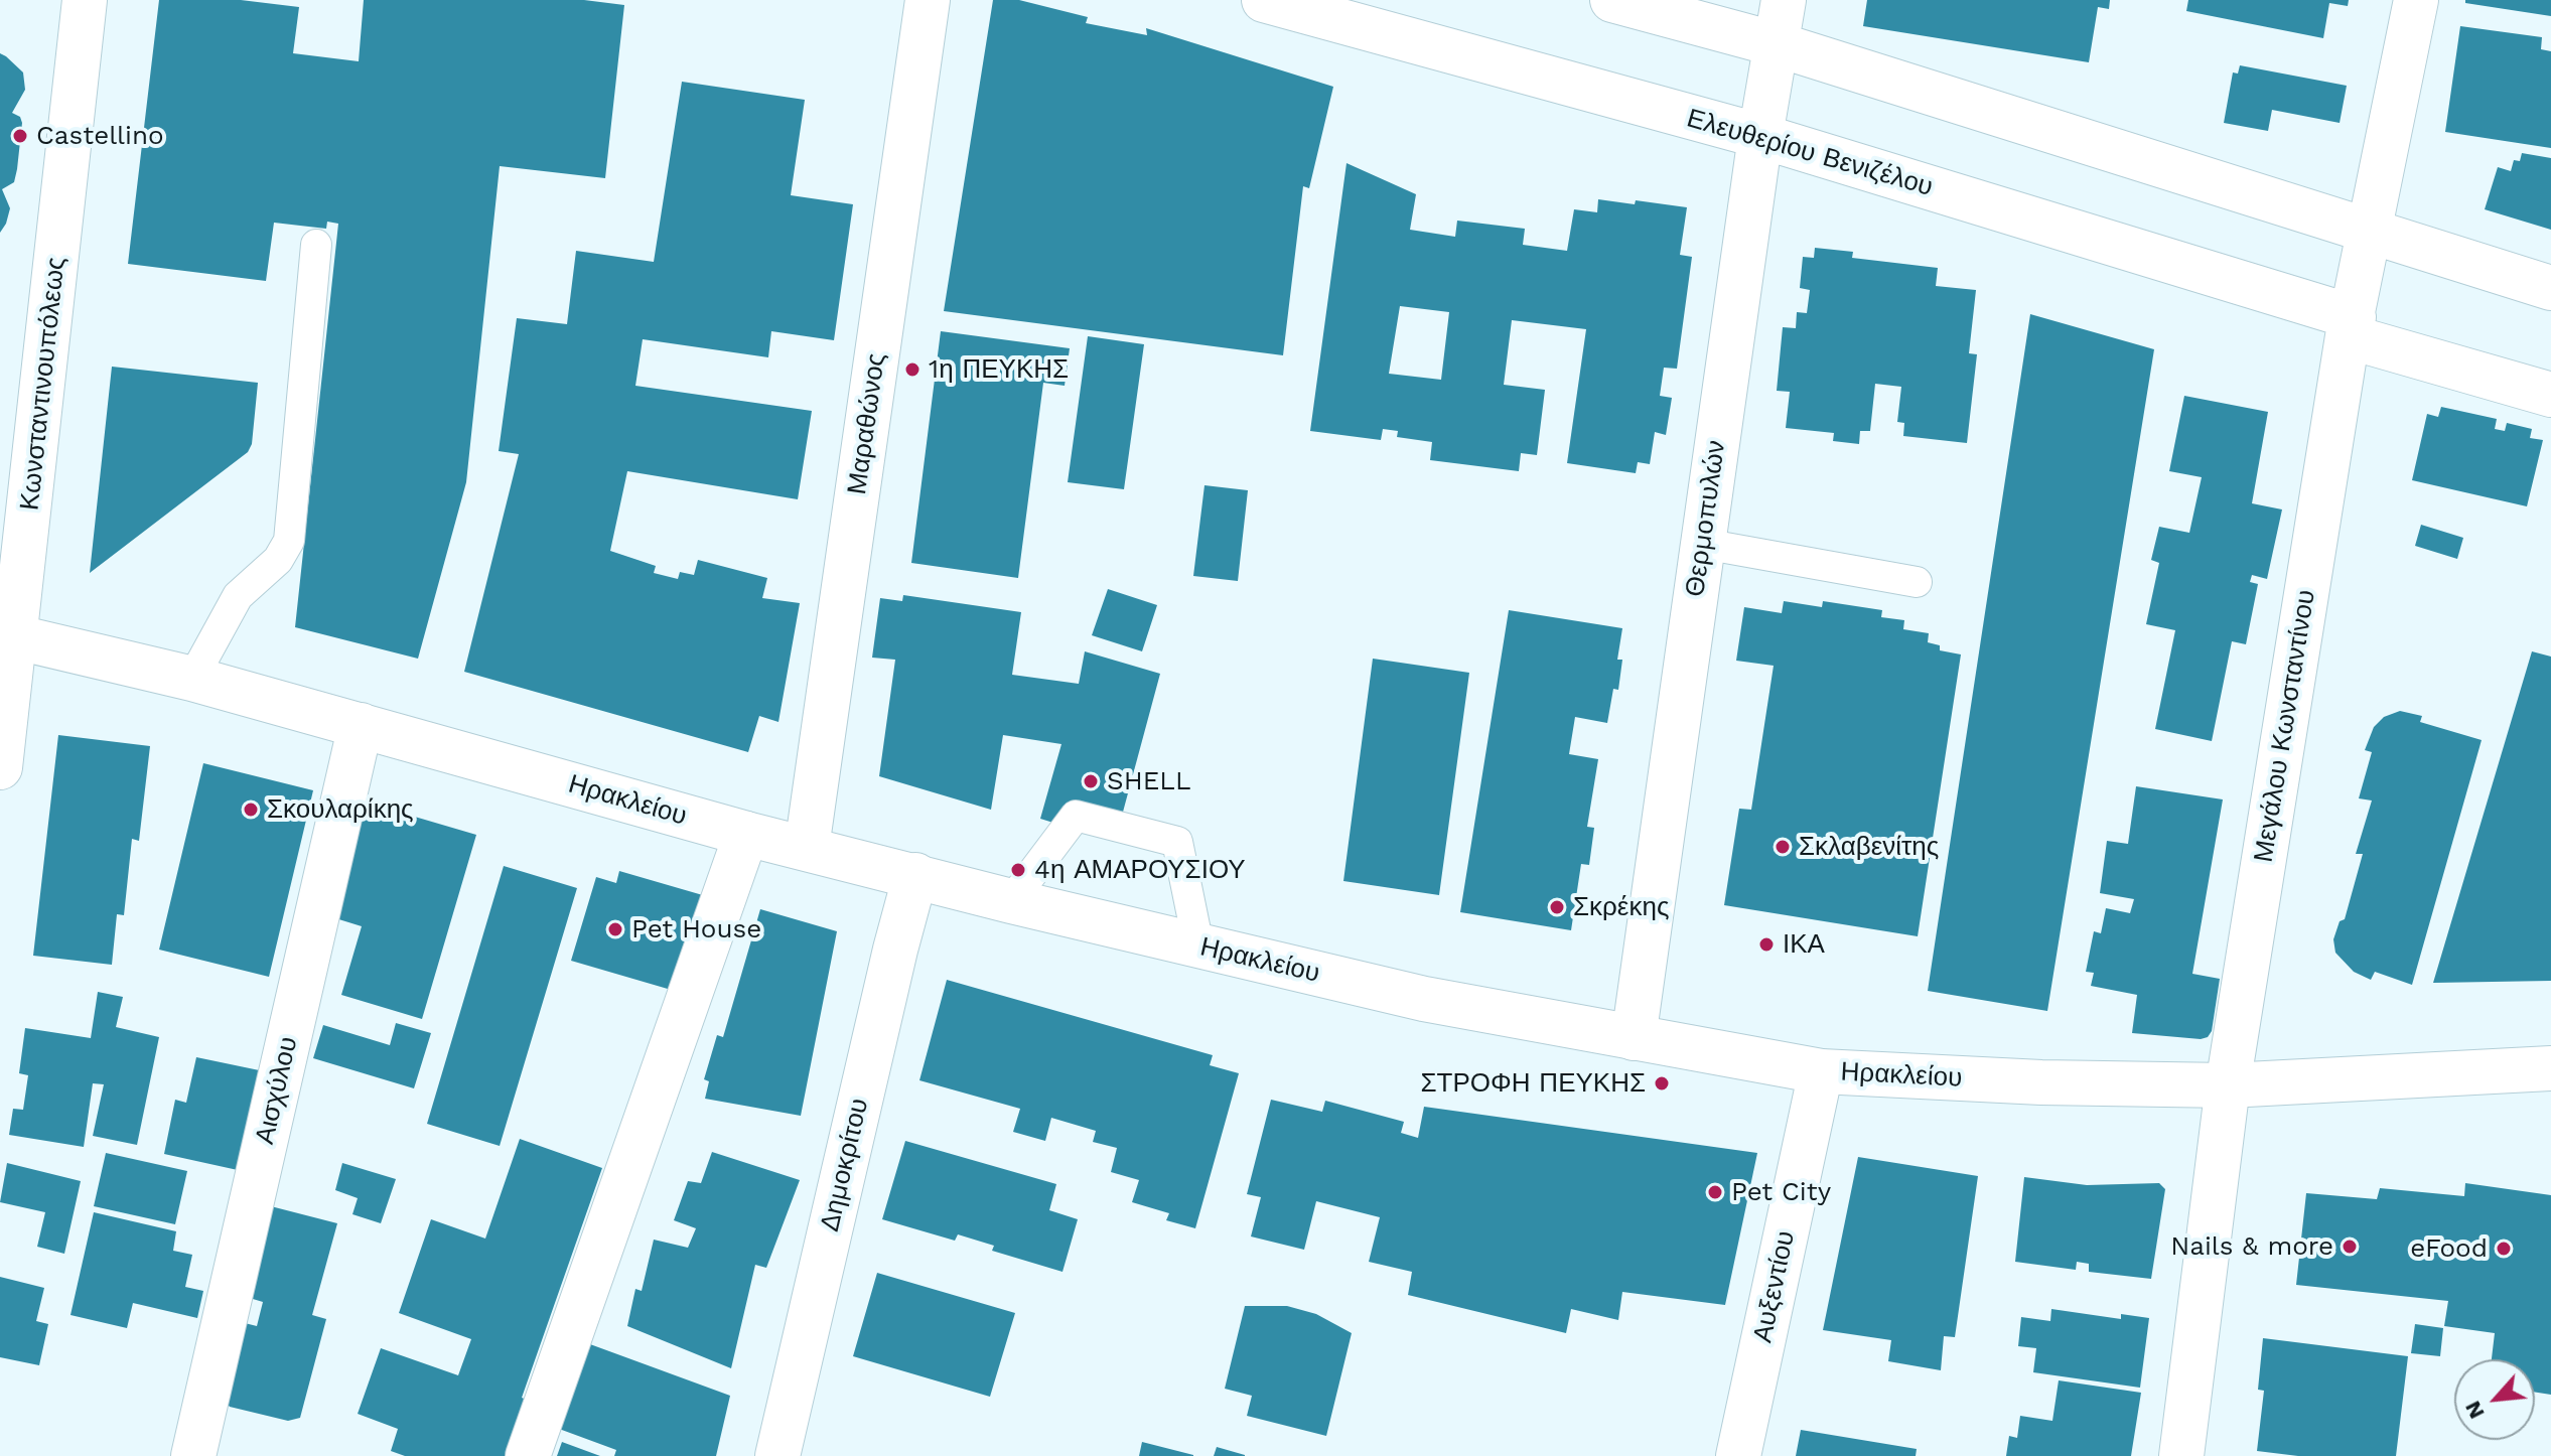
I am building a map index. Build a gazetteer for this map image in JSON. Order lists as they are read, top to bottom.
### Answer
{
  "streets": {
    "street": [
      "Ελευθερίου Βενιζέλου",
      "Κωνσταντινουπόλεως",
      "Μαραθώνος",
      "Θερμοπυλών",
      "Μεγάλου Κωνσταντίνου",
      "Ηρακλείου",
      "Αισχύλου",
      "Δημοκρίτου",
      "Αυξεντίου"
    ]
  },
  "crossings": [
    ["Ελευθερίου Βενιζέλου", "Θερμοπυλών"],
    ["Ελευθερίου Βενιζέλου", "Μεγάλου Κωνσταντίνου"],
    ["Κωνσταντινουπόλεως", "Ηρακλείου"],
    ["Μαραθώνος", "Ηρακλείου"],
    ["Θερμοπυλών", "Ηρακλείου"],
    ["Μεγάλου Κωνσταντίνου", "Ηρακλείου"],
    ["Ηρακλείου", "Αισχύλου"],
    ["Ηρακλείου", "Δημοκρίτου"],
    ["Ηρακλείου", "Αυξεντίου"]
  ],
  "places": [
    "Castellino",
    "1η ΠΕΥΚΗΣ",
    "SHELL",
    "Σκουλαρίκης",
    "Σκλαβενίτης",
    "4η ΑΜΑΡΟΥΣΙΟΥ",
    "Σκρέκης",
    "Pet House",
    "ΙΚΑ",
    "ΣΤΡΟΦΗ ΠΕΥΚΗΣ",
    "Pet City",
    "Nails & more",
    "eFood"
  ],
  "north": "bottom left"
}
